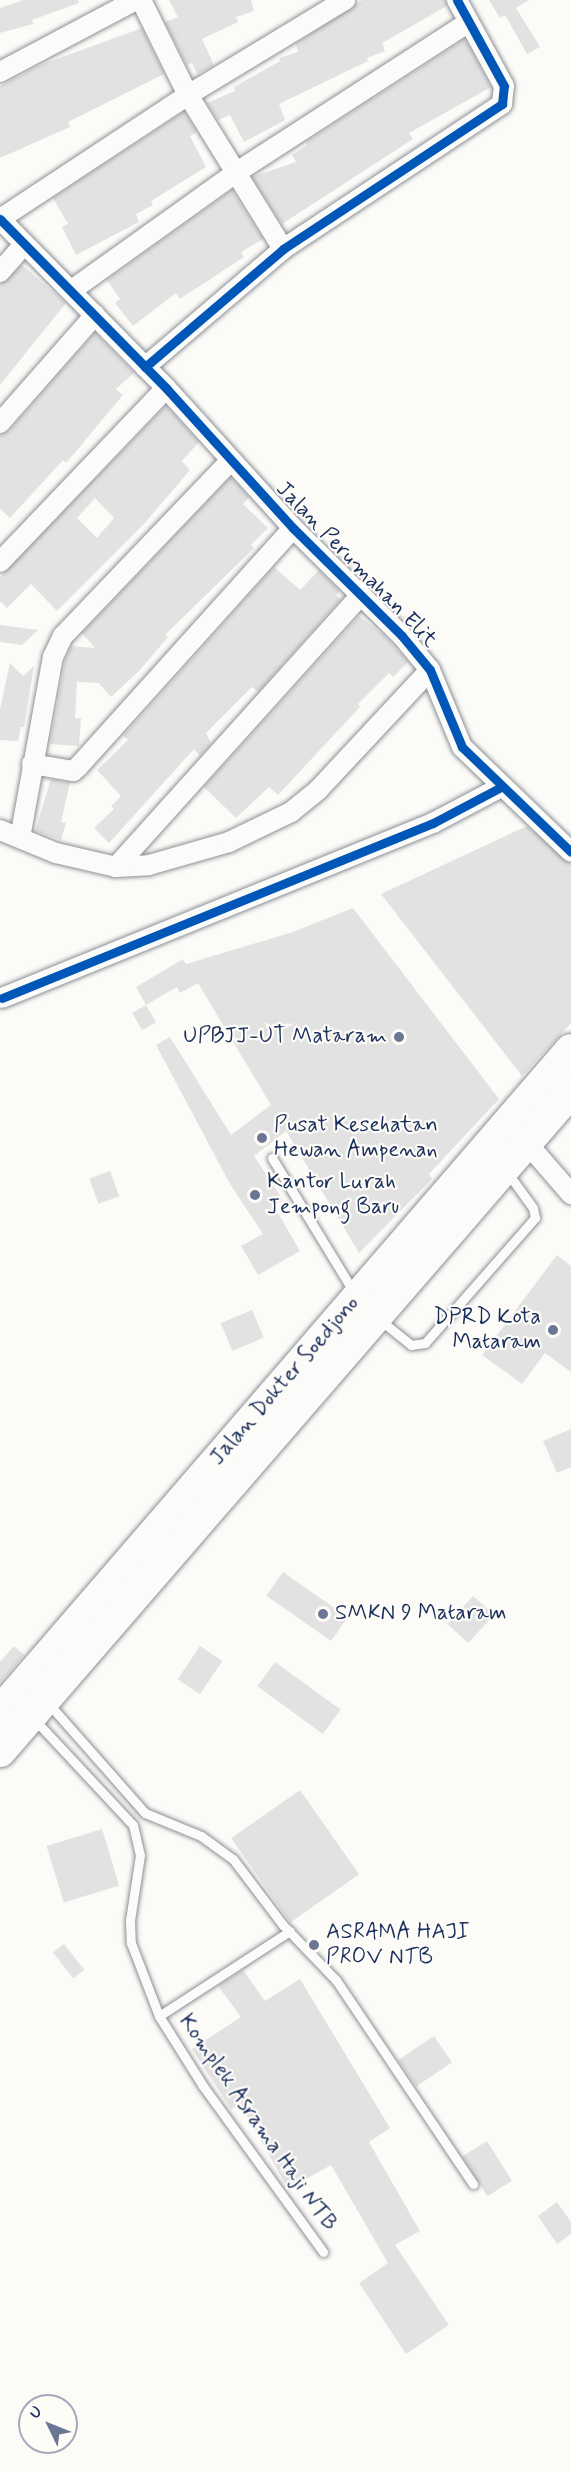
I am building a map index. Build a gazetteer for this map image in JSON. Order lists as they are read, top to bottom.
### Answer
{
  "streets": {
    "highway": ["Jalan Dokter Soedjono"],
    "street": ["Jalan Perumahan Elit"],
    "lane": ["Komplek Asrama Haji NTB"]
  },
  "places": [
    "UPBJJ-UT Mataram",
    "Pusat Kesehatan Hewan Ampenan",
    "Kantor Lurah Jempong Baru",
    "DPRD Kota Mataram",
    "SMKN 9 Mataram",
    "ASRAMA HAJI PROV NTB"
  ],
  "north": "top left"
}
